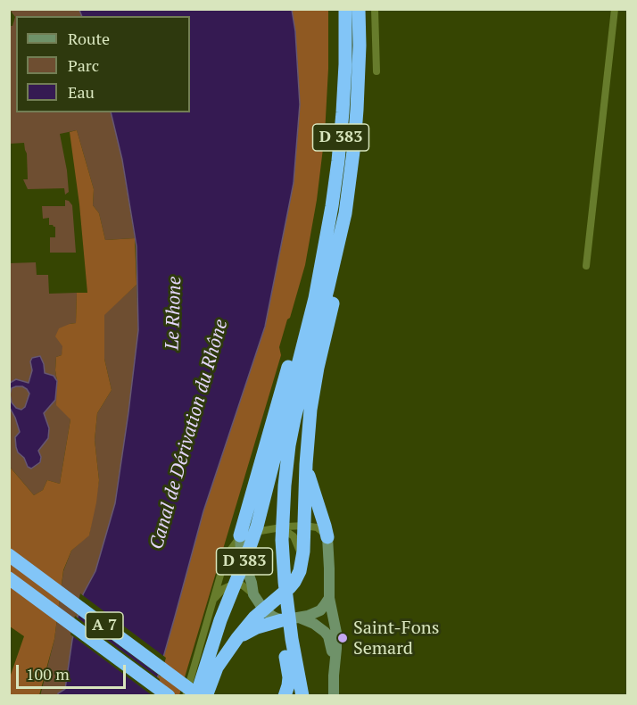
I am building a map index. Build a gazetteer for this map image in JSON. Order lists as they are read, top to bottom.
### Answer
{
  "streets": {
    "highway": ["D 383", "A 7"]
  },
  "crossings": [
    ["D 383", "A 7"]
  ],
  "water": ["Le Rhone", "Canal de Dérivation du Rhône"],
  "places": ["Saint-Fons Semard"],
  "legend": ["Route", "Parc", "Eau"],
  "scale_bar": "100 m"
}
